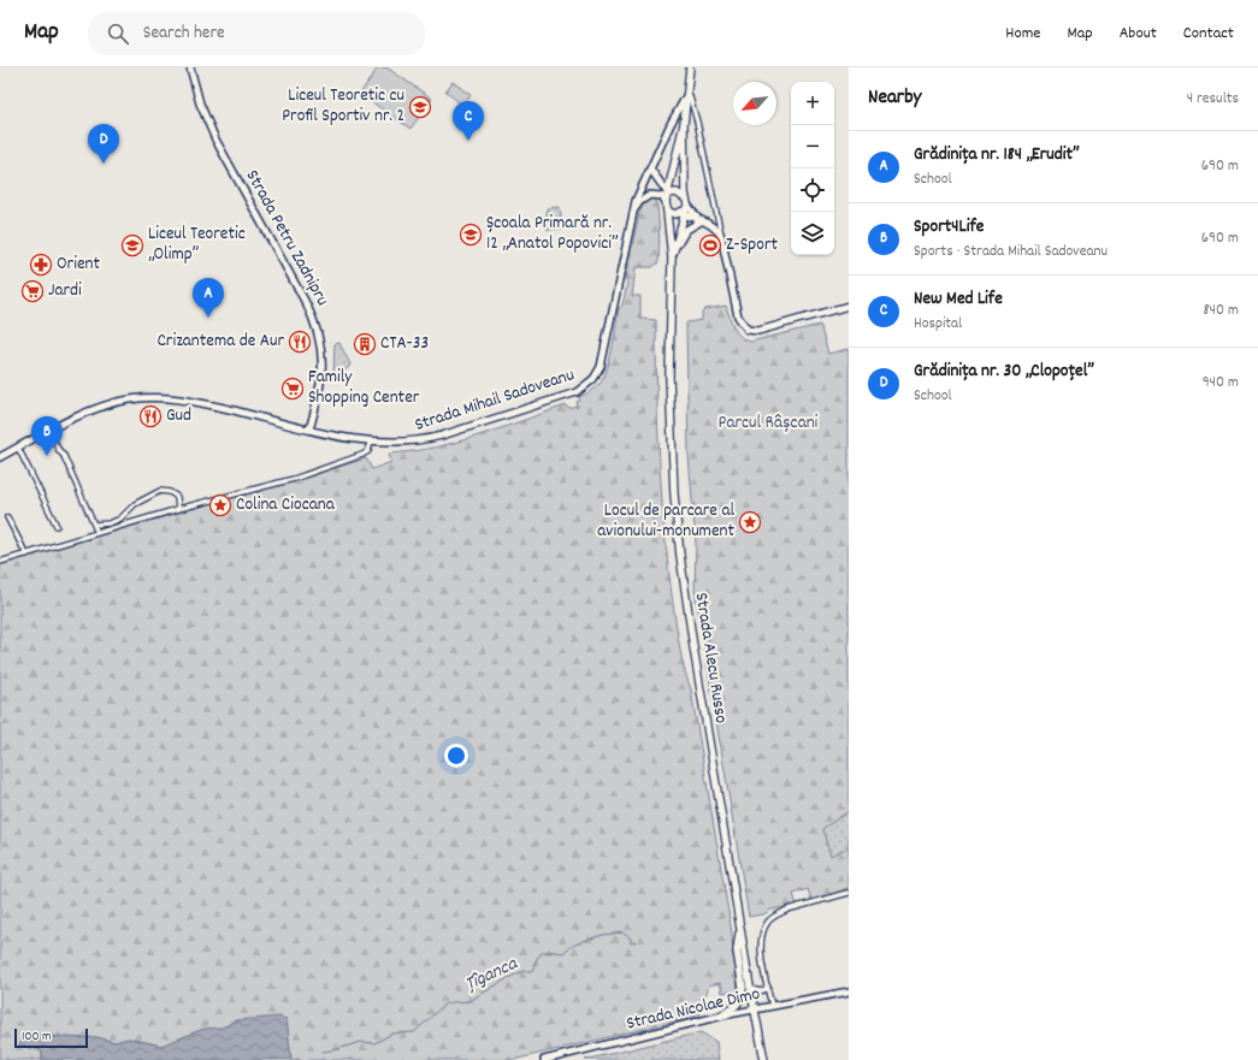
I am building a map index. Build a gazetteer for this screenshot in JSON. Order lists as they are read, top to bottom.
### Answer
{
  "streets": {
    "main road": [
      "Strada Petru Zadnipru",
      "Strada Mihail Sadoveanu",
      "Strada Alecu Russo",
      "Strada Nicolae Dimo"
    ]
  },
  "crossings": [
    ["Strada Petru Zadnipru", "Strada Mihail Sadoveanu"],
    ["Strada Mihail Sadoveanu", "Strada Alecu Russo"],
    ["Strada Alecu Russo", "Strada Nicolae Dimo"]
  ],
  "water": ["Țîganca"],
  "parks": ["Parcul Râșcani"],
  "places": {
    "school or university": ["Liceul Teoretic cu Profil Sportiv nr. 2", "Școala Primară nr. 12 „Anatol Popovici”", "Liceul Teoretic „Olimp”"],
    "sports": ["Z-Sport"],
    "pharmacy": ["Orient"],
    "supermarket": ["Jardi", "Family Shopping Center"],
    "restaurant": ["Crizantema de Aur", "Gud"],
    "building": ["CTA-33"],
    "place": ["Colina Ciocana", "Locul de parcare al avionului-monument"]
  },
  "scale_bar": "100 m",
  "north": "bottom left",
  "page": {
    "header": "Map",
    "search": "Search here",
    "nav": [
      "Home",
      "Map",
      "About",
      "Contact"
    ],
    "heading": ["Nearby", "4 results"],
    "map_buttons": ["+", "−"],
    "pins": [
      "C",
      "D",
      "A",
      "B"
    ],
    "list": [
      {
        "mark": "A",
        "name": "Grădinița nr. 184 „Erudit”",
        "note": "School",
        "value": "690 m"
      },
      {
        "mark": "B",
        "name": "Sport4Life",
        "note": "Sports · Strada Mihail Sadoveanu",
        "value": "690 m"
      },
      {
        "mark": "C",
        "name": "New Med Life",
        "note": "Hospital",
        "value": "840 m"
      },
      {
        "mark": "D",
        "name": "Grădinița nr. 30 „Clopoțel”",
        "note": "School",
        "value": "940 m"
      }
    ],
    "scale": "100 m"
  }
}
